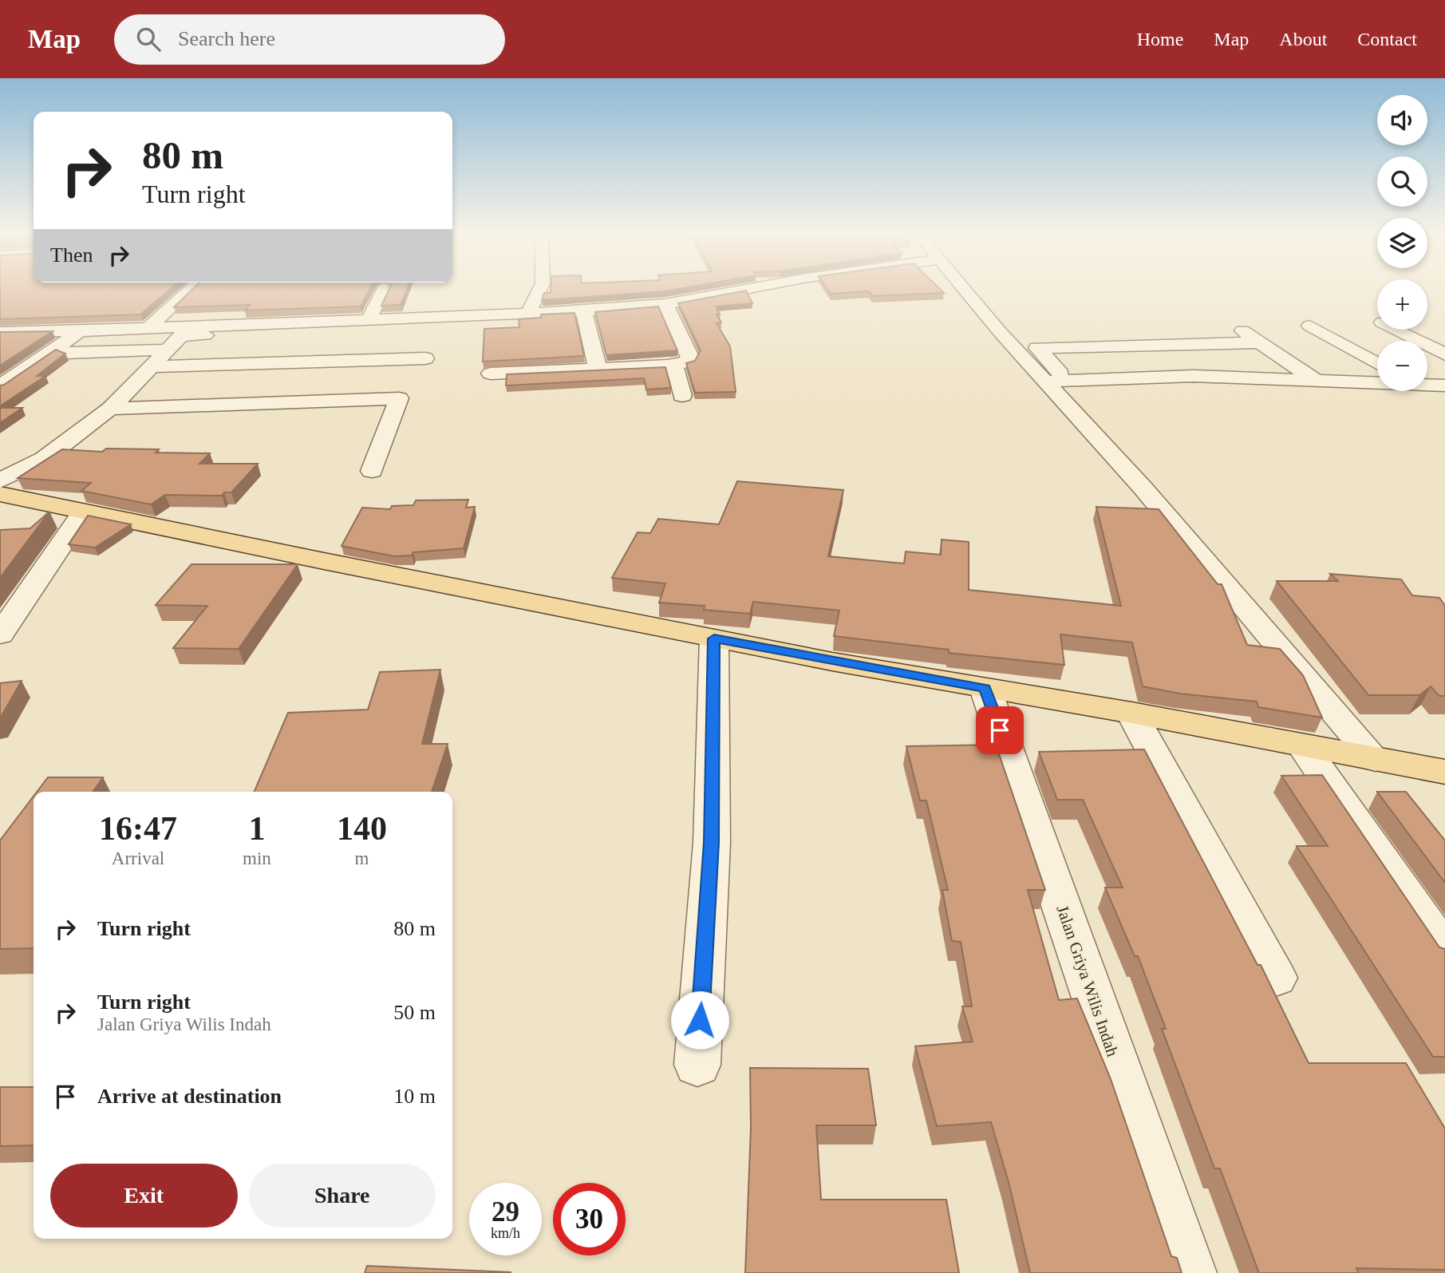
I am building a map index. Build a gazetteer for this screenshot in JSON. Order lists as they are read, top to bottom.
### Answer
{
  "streets": {
    "street": ["Jalan Griya Wilis Indah"]
  },
  "page": {
    "header": "Map",
    "search": "Search here",
    "nav": [
      "Home",
      "Map",
      "About",
      "Contact"
    ],
    "map_buttons": ["+", "−"],
    "turn": ["80 m", "Turn right"],
    "then": "Then",
    "eta": [
      "16:47",
      "Arrival",
      "1",
      "min",
      "140",
      "m"
    ],
    "list": [
      {
        "name": "Turn right",
        "value": "80 m"
      },
      {
        "name": "Turn right",
        "note": "Jalan Griya Wilis Indah",
        "value": "50 m"
      },
      {
        "name": "Arrive at destination",
        "value": "10 m"
      }
    ],
    "buttons": ["Exit", "Share"],
    "speed": "29 km/h",
    "limit": "30"
  }
}
